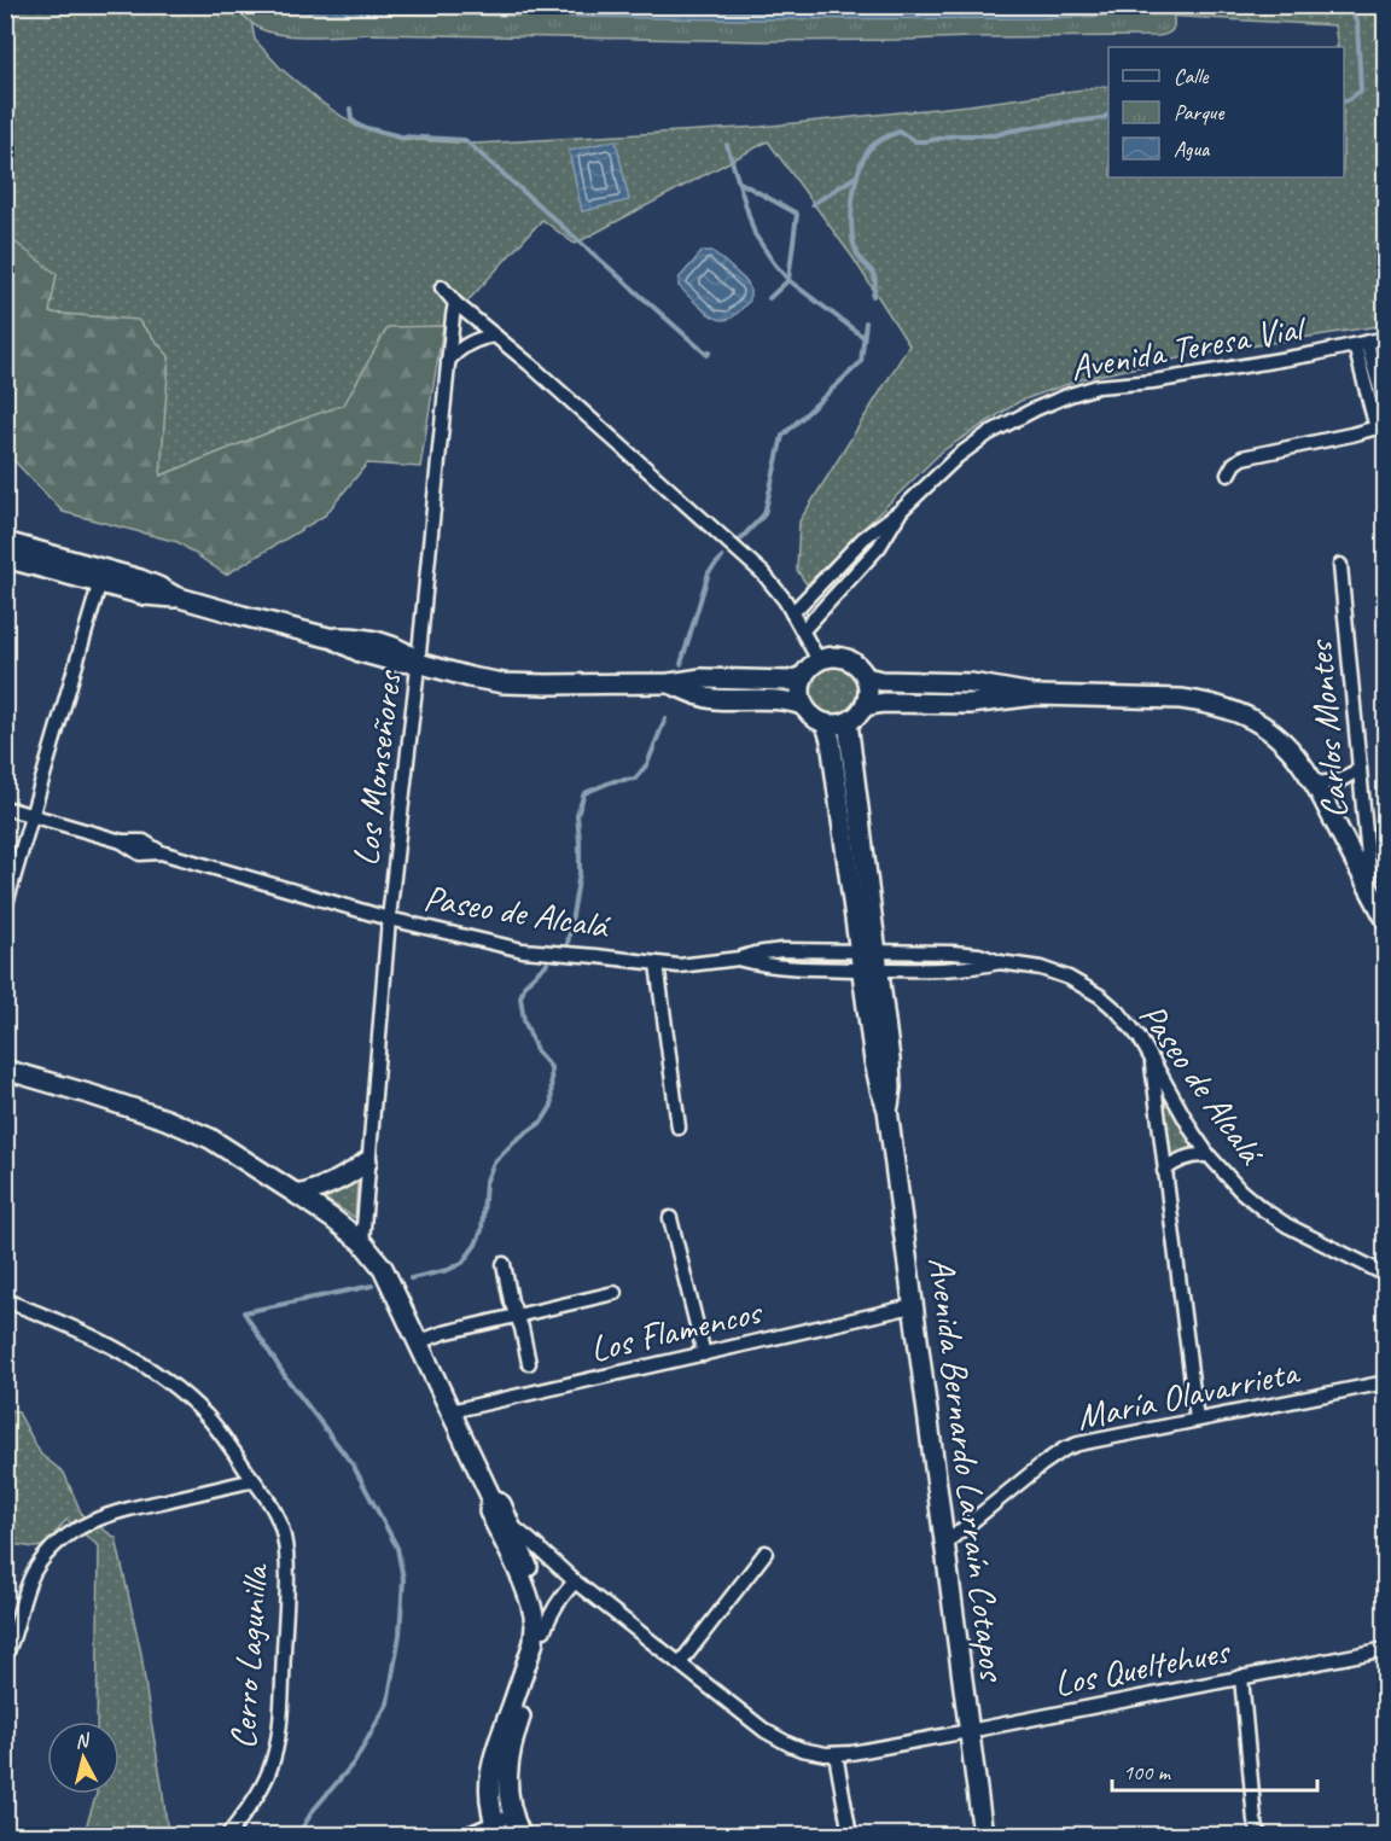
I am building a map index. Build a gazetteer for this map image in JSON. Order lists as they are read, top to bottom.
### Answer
{
  "streets": {
    "street": [
      "Avenida Teresa Vial",
      "Carlos Montes",
      "Los Monseñores",
      "Paseo de Alcalá",
      "Los Flamencos",
      "María Olavarrieta",
      "Avenida Bernardo Larraín Cotapos",
      "Cerro Lagunilla",
      "Los Queltehues"
    ]
  },
  "crossings": [
    ["Los Monseñores", "Paseo de Alcalá"],
    ["Paseo de Alcalá", "Avenida Bernardo Larraín Cotapos"],
    ["Los Flamencos", "Avenida Bernardo Larraín Cotapos"],
    ["María Olavarrieta", "Avenida Bernardo Larraín Cotapos"],
    ["Avenida Bernardo Larraín Cotapos", "Los Queltehues"]
  ],
  "legend": ["Calle", "Parque", "Agua"],
  "scale_bar": "100 m",
  "north": "top"
}
